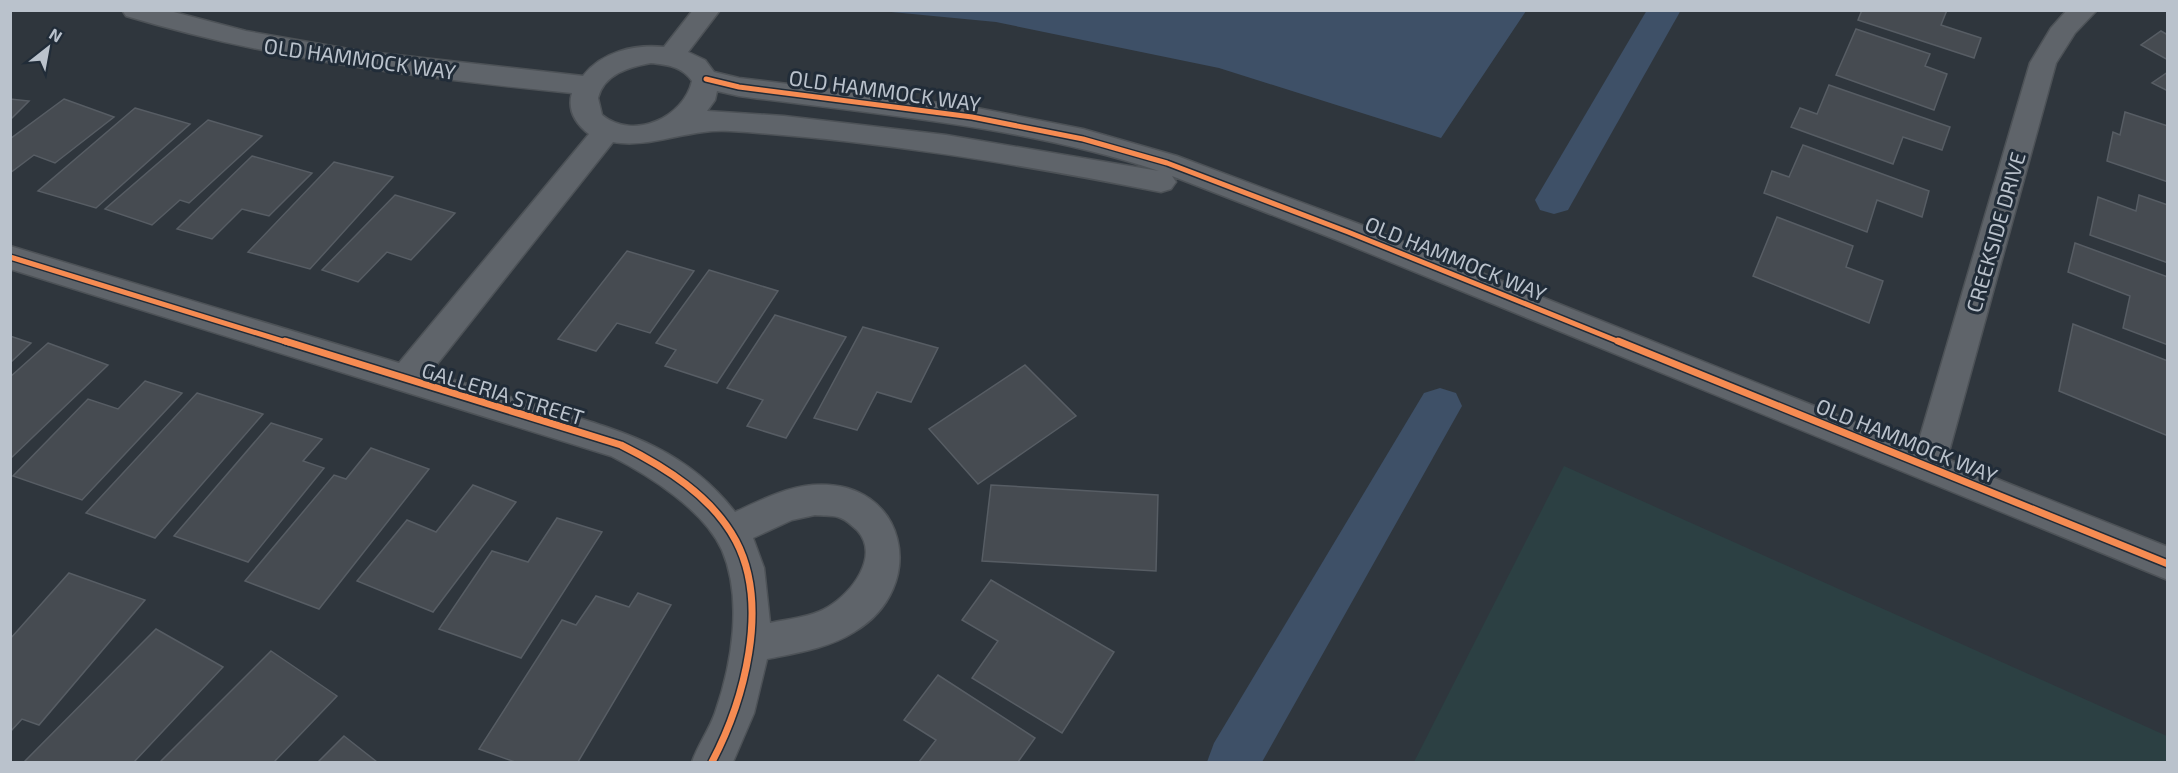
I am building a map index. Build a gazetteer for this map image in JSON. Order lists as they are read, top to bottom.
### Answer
{
  "streets": {
    "street": ["OLD HAMMOCK WAY", "CREEKSIDE DRIVE", "GALLERIA STREET"]
  },
  "crossings": [
    ["OLD HAMMOCK WAY", "CREEKSIDE DRIVE"],
    ["OLD HAMMOCK WAY", "GALLERIA STREET"]
  ],
  "north": "top right"
}
